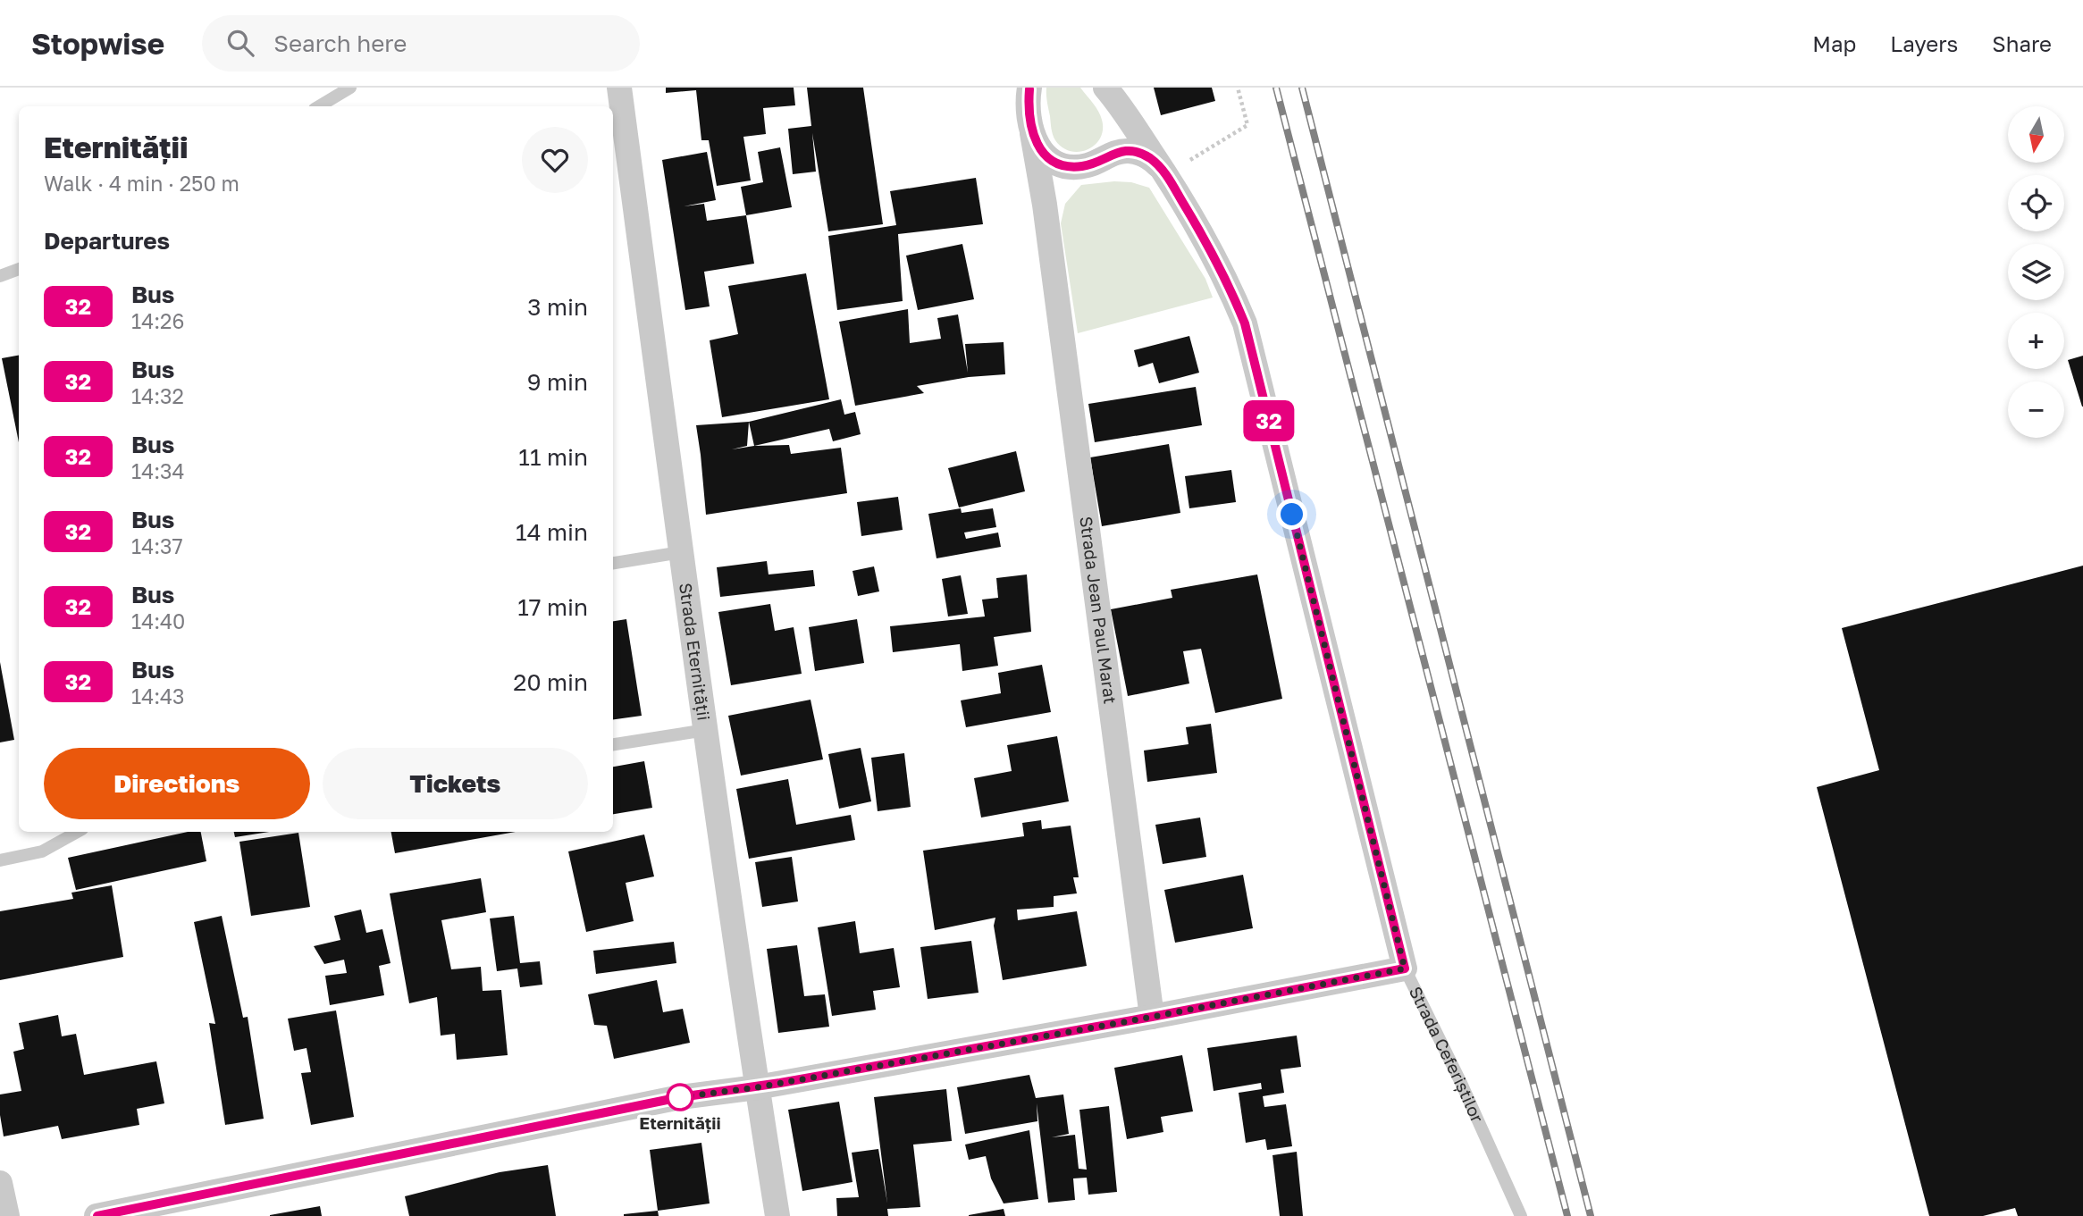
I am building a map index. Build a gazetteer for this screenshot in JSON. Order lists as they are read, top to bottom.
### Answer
{
  "streets": {
    "street": ["Strada Jean Paul Marat", "Strada Eternității", "Strada Ceferiștilor"]
  },
  "crossings": [
    ["Strada Jean Paul Marat", "Strada Ceferiștilor"]
  ],
  "places": ["Eternității"],
  "lines": ["bus line 32"],
  "north": "bottom",
  "page": {
    "header": "Stopwise",
    "search": "Search here",
    "nav": ["Map", "Layers", "Share"],
    "on_map": "32",
    "map_buttons": ["+", "−"],
    "heading": [
      ["Eternității", "Walk · 4 min · 250 m"],
      "Departures"
    ],
    "list": [
      {
        "mark": "32",
        "name": "Bus",
        "note": "14:26",
        "value": "3 min"
      },
      {
        "mark": "32",
        "name": "Bus",
        "note": "14:32",
        "value": "9 min"
      },
      {
        "mark": "32",
        "name": "Bus",
        "note": "14:34",
        "value": "11 min"
      },
      {
        "mark": "32",
        "name": "Bus",
        "note": "14:37",
        "value": "14 min"
      },
      {
        "mark": "32",
        "name": "Bus",
        "note": "14:40",
        "value": "17 min"
      },
      {
        "mark": "32",
        "name": "Bus",
        "note": "14:43",
        "value": "20 min"
      }
    ],
    "buttons": ["Directions", "Tickets"]
  }
}
